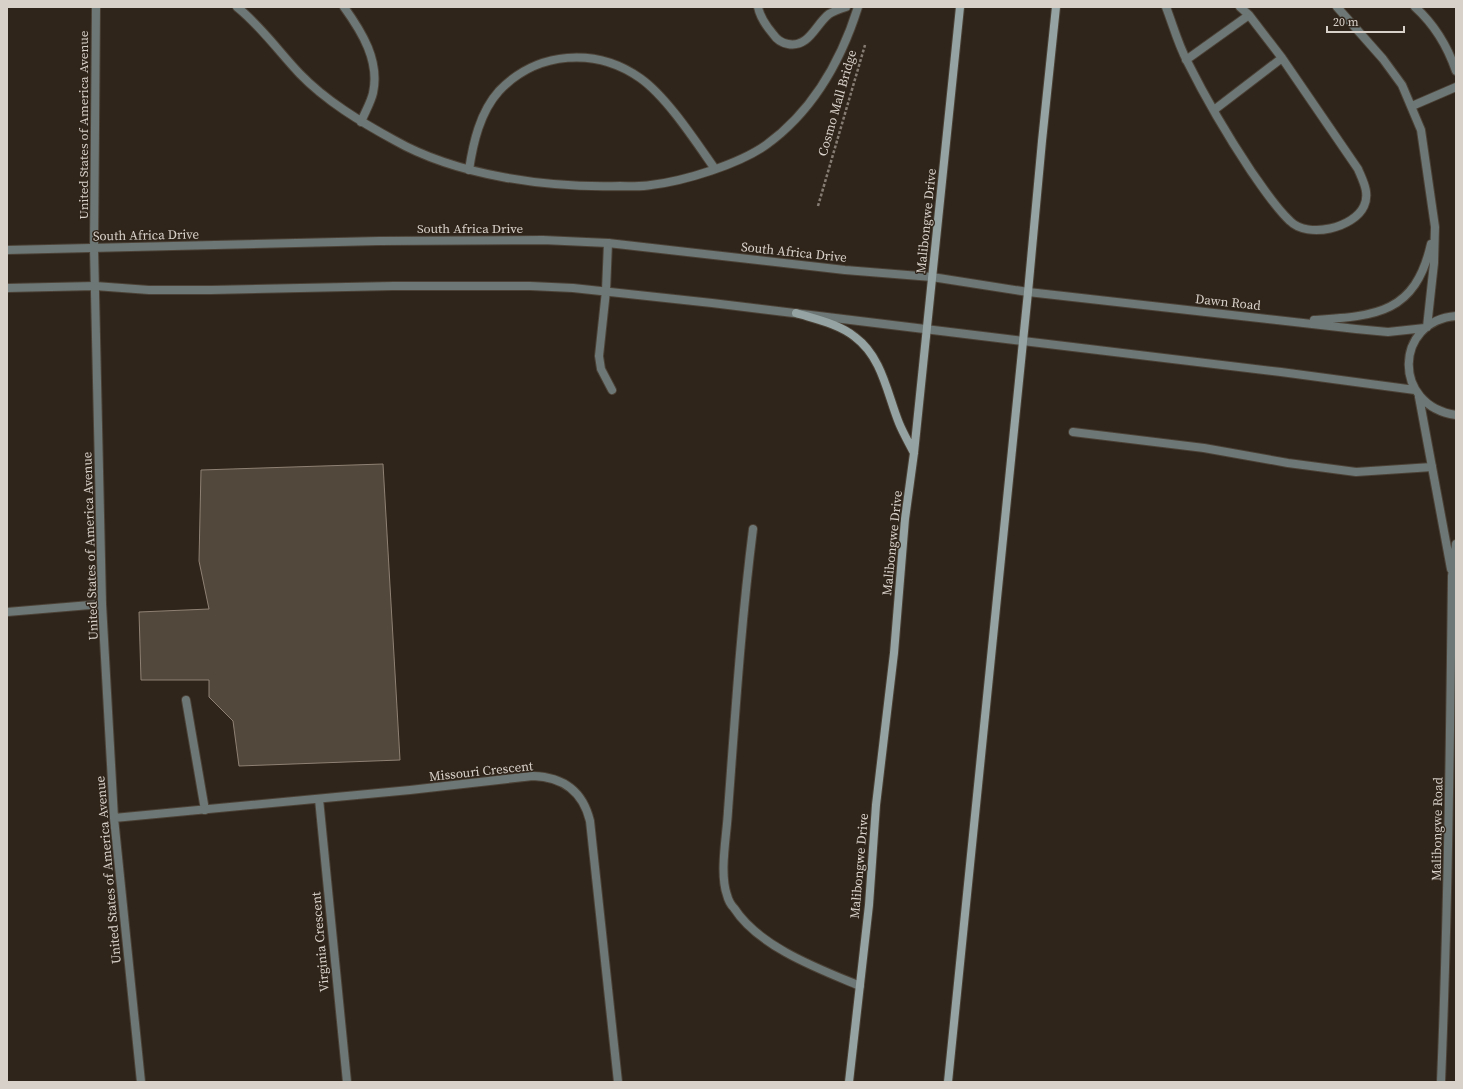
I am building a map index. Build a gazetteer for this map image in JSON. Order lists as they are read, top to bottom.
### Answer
{
  "streets": {
    "main road": ["Malibongwe Drive"],
    "street": [
      "United States of America Avenue",
      "South Africa Drive",
      "Dawn Road",
      "Missouri Crescent",
      "Malibongwe Road",
      "Virginia Crescent"
    ],
    "path": ["Cosmo Mall Bridge"]
  },
  "crossings": [
    ["United States of America Avenue", "South Africa Drive"],
    ["United States of America Avenue", "Missouri Crescent"],
    ["Malibongwe Drive", "South Africa Drive"],
    ["South Africa Drive", "Dawn Road"],
    ["Dawn Road", "Malibongwe Road"],
    ["Missouri Crescent", "Virginia Crescent"]
  ],
  "scale_bar": "20 m"
}
